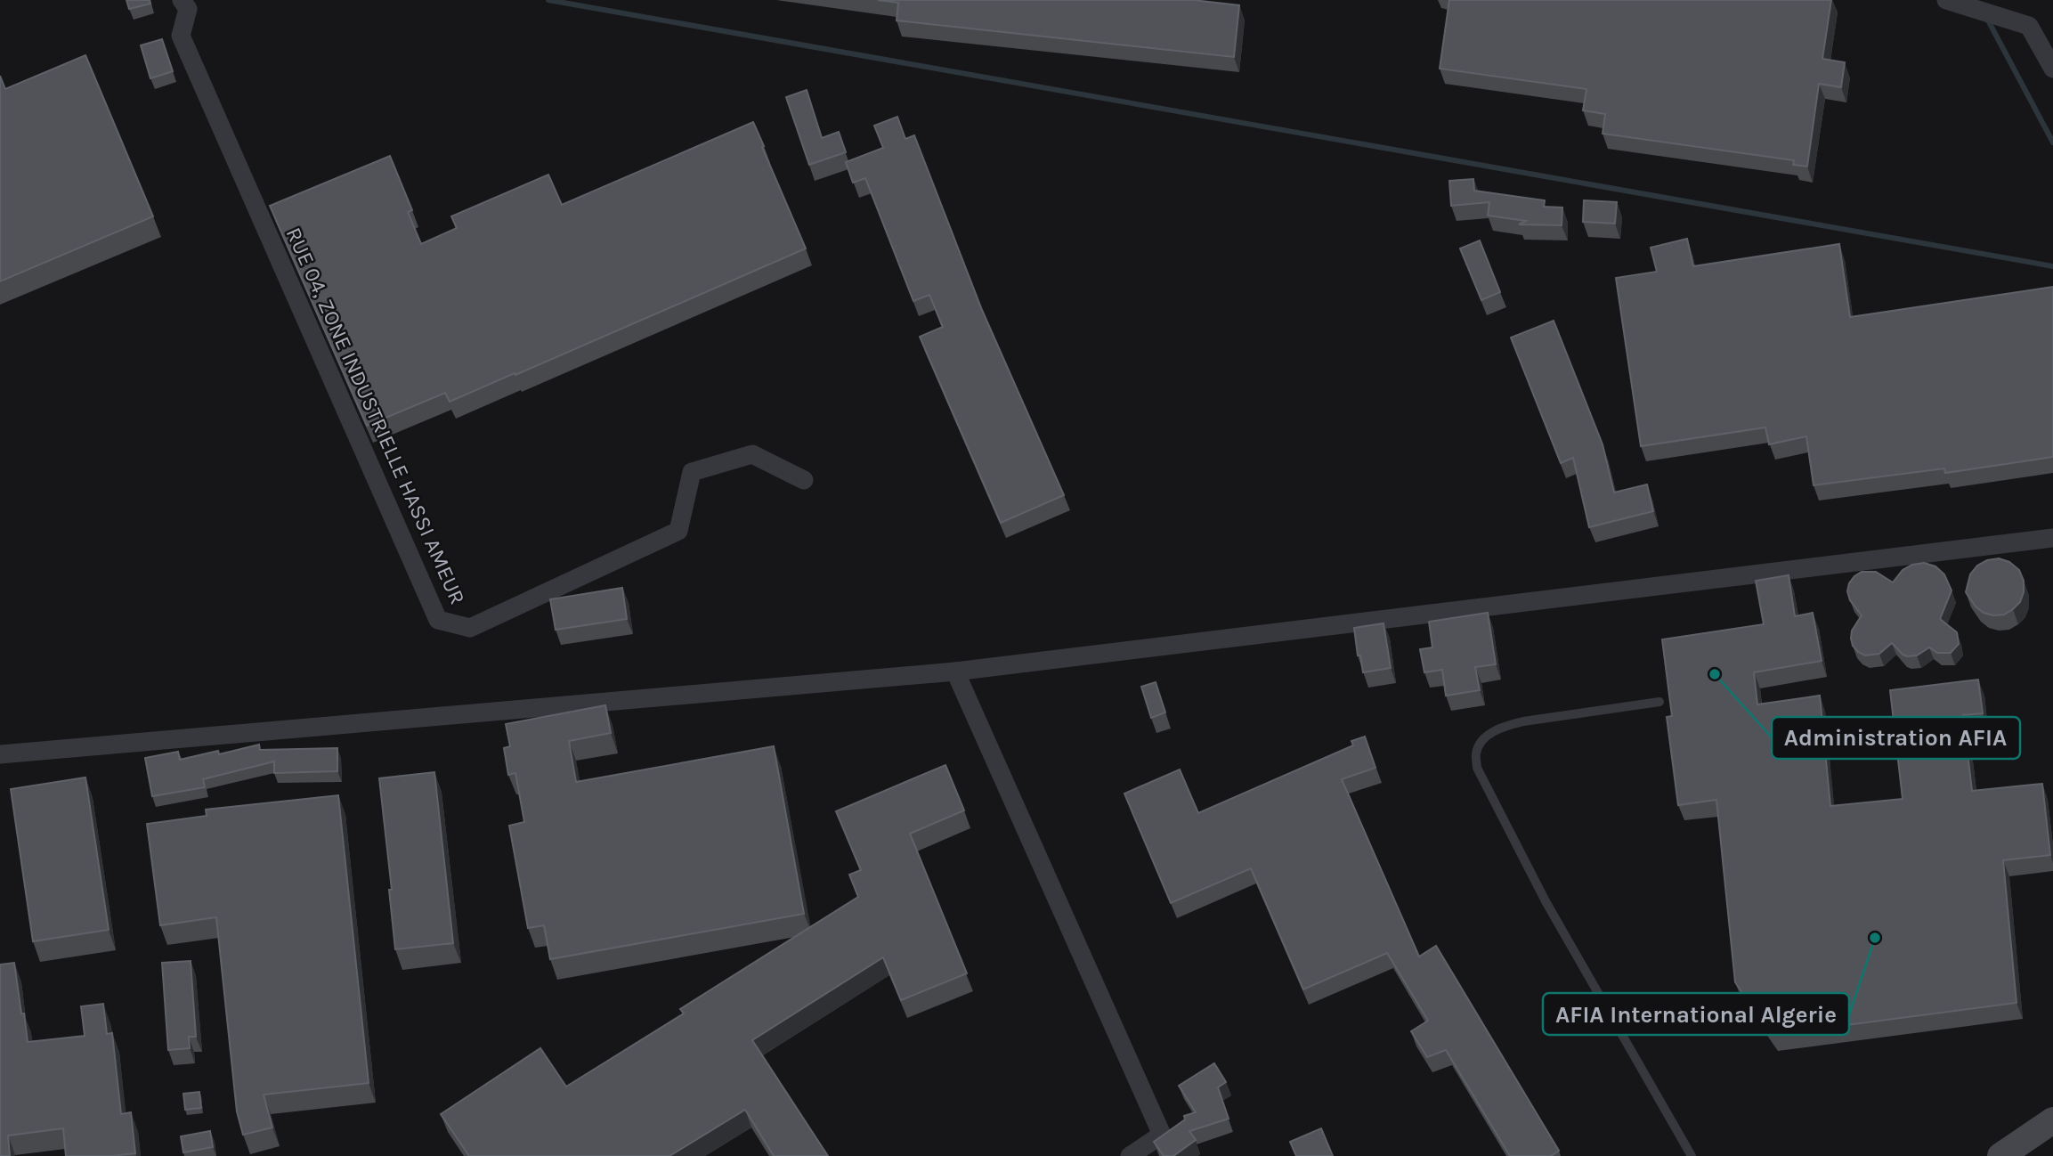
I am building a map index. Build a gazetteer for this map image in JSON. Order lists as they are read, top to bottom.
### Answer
{
  "streets": {
    "street": ["RUE 04, ZONE INDUSTRIELLE HASSI AMEUR"]
  },
  "places": ["Administration AFIA", "AFIA International Algerie"]
}
